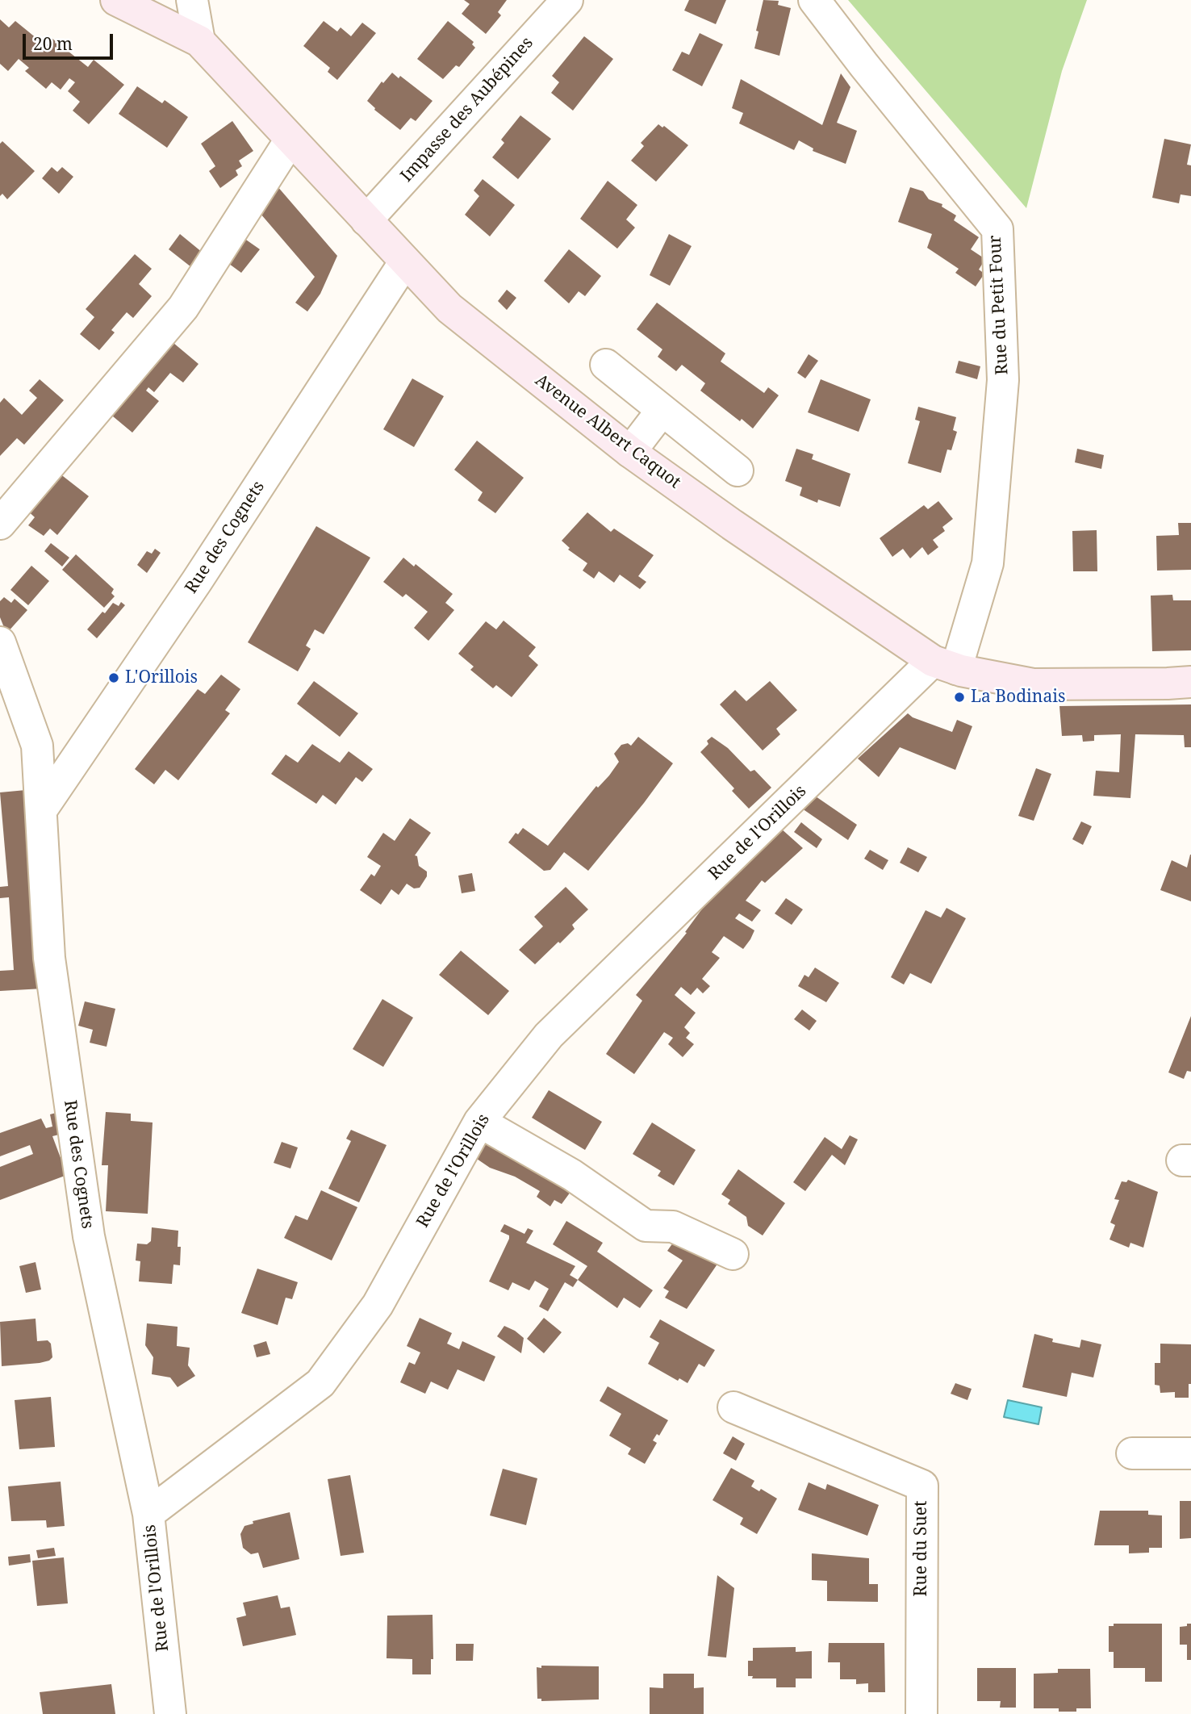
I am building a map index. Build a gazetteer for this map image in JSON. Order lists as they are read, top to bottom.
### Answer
{
  "streets": {
    "main road": ["Avenue Albert Caquot"],
    "street": [
      "Impasse des Aubépines",
      "Rue du Petit Four",
      "Rue des Cognets",
      "Rue de l'Orillois",
      "Rue du Suet"
    ]
  },
  "crossings": [
    ["Impasse des Aubépines", "Avenue Albert Caquot"],
    ["Rue du Petit Four", "Avenue Albert Caquot"],
    ["Rue du Petit Four", "Rue de l'Orillois"],
    ["Avenue Albert Caquot", "Rue des Cognets"],
    ["Avenue Albert Caquot", "Rue de l'Orillois"],
    ["Rue des Cognets", "Rue de l'Orillois"]
  ],
  "places": ["L'Orillois", "La Bodinais"],
  "scale_bar": "20 m"
}
